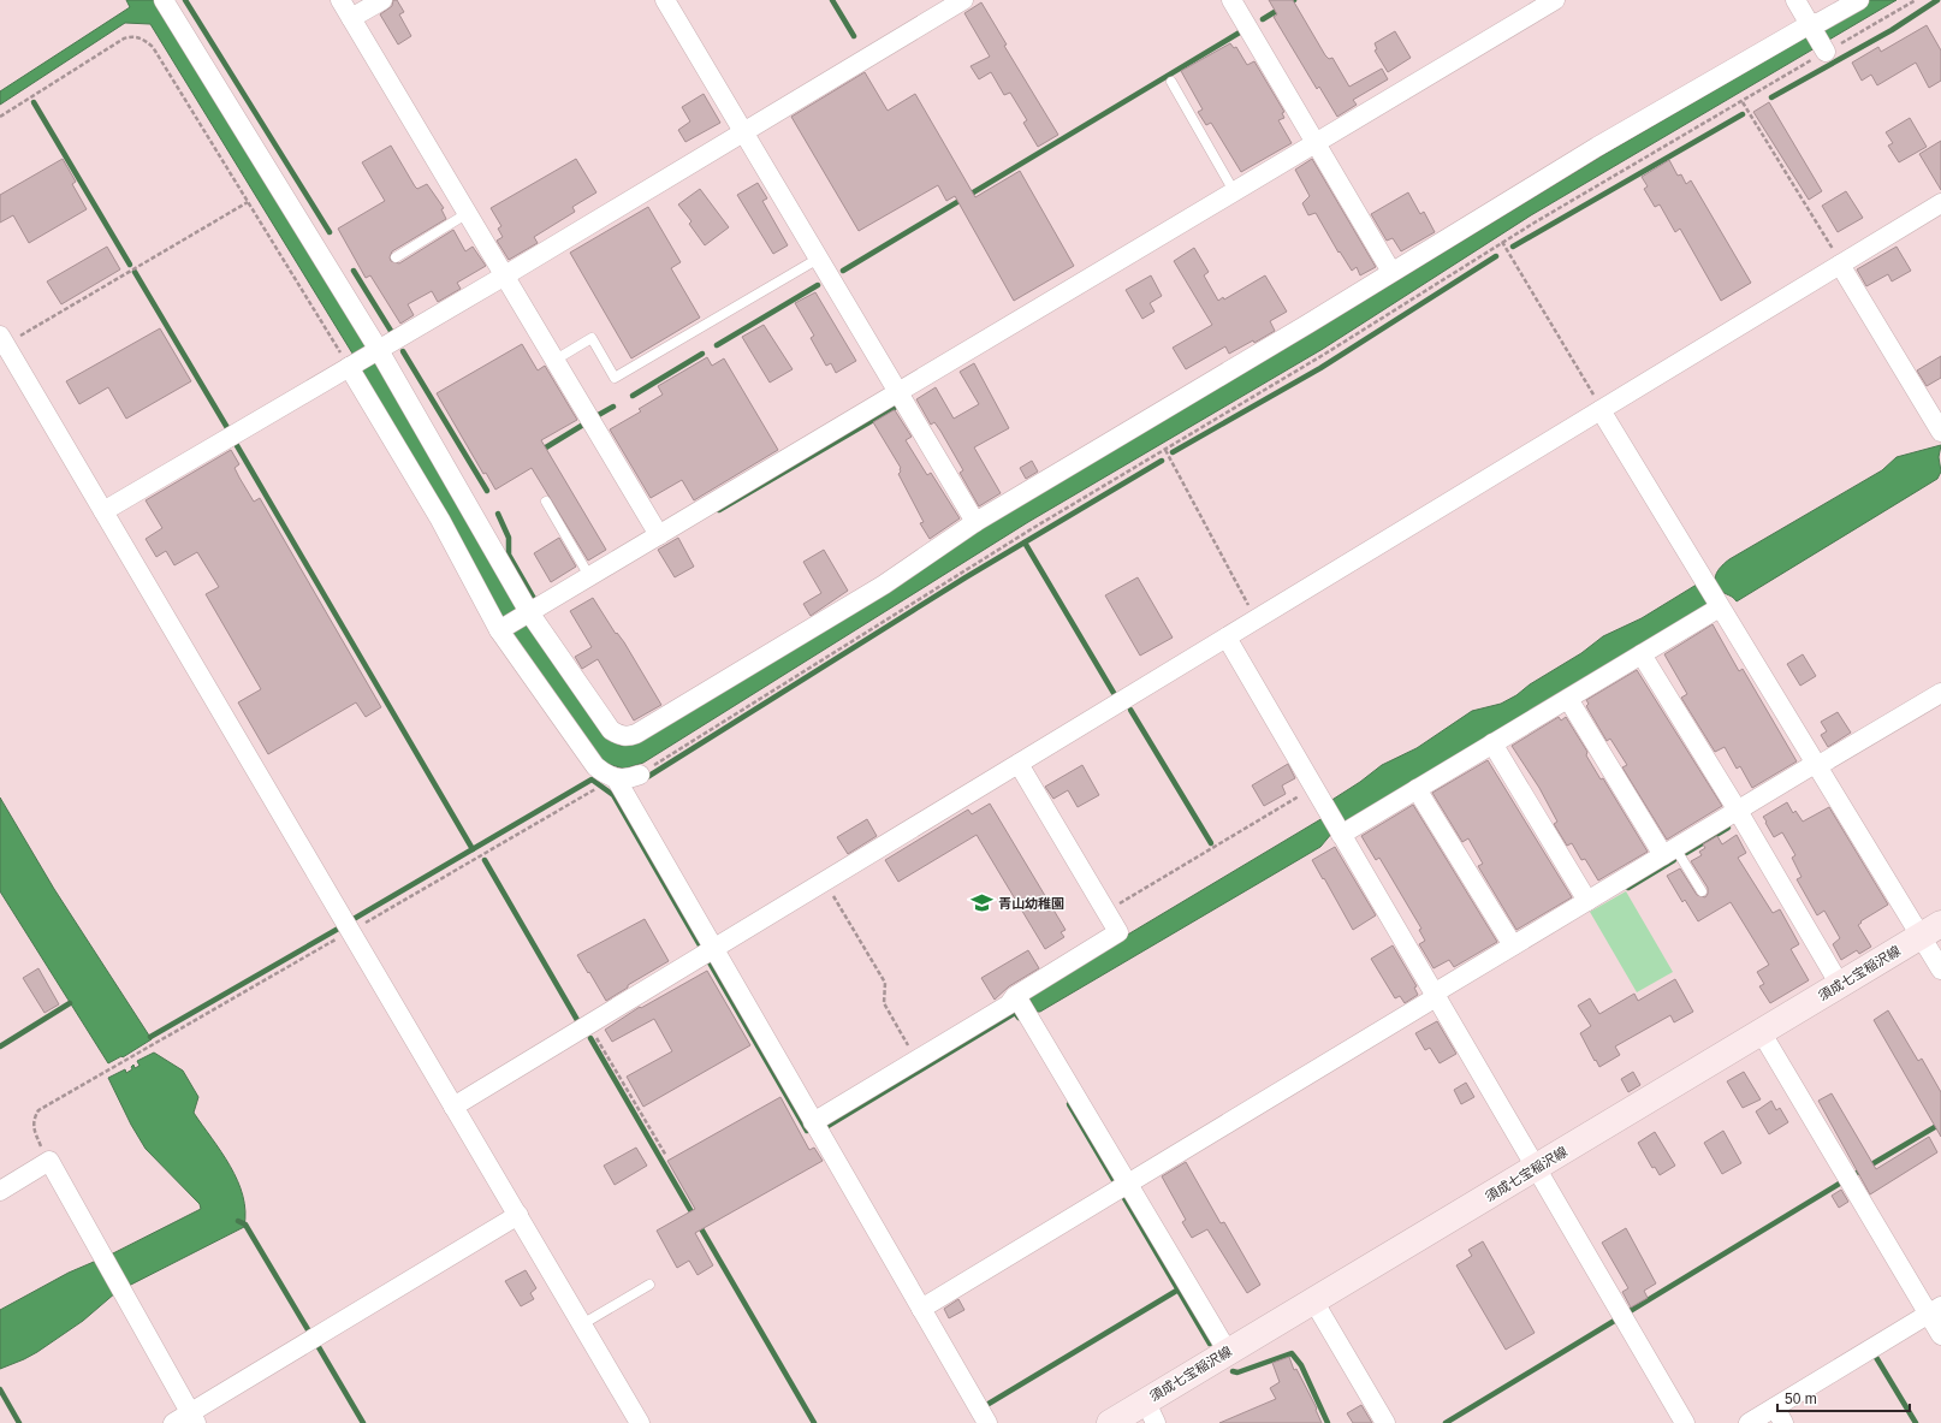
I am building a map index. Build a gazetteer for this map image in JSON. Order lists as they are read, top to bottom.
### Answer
{
  "streets": {
    "main road": ["須成七宝稲沢線"]
  },
  "places": {
    "school or university": ["青山幼稚園"]
  },
  "scale_bar": "50 m"
}
